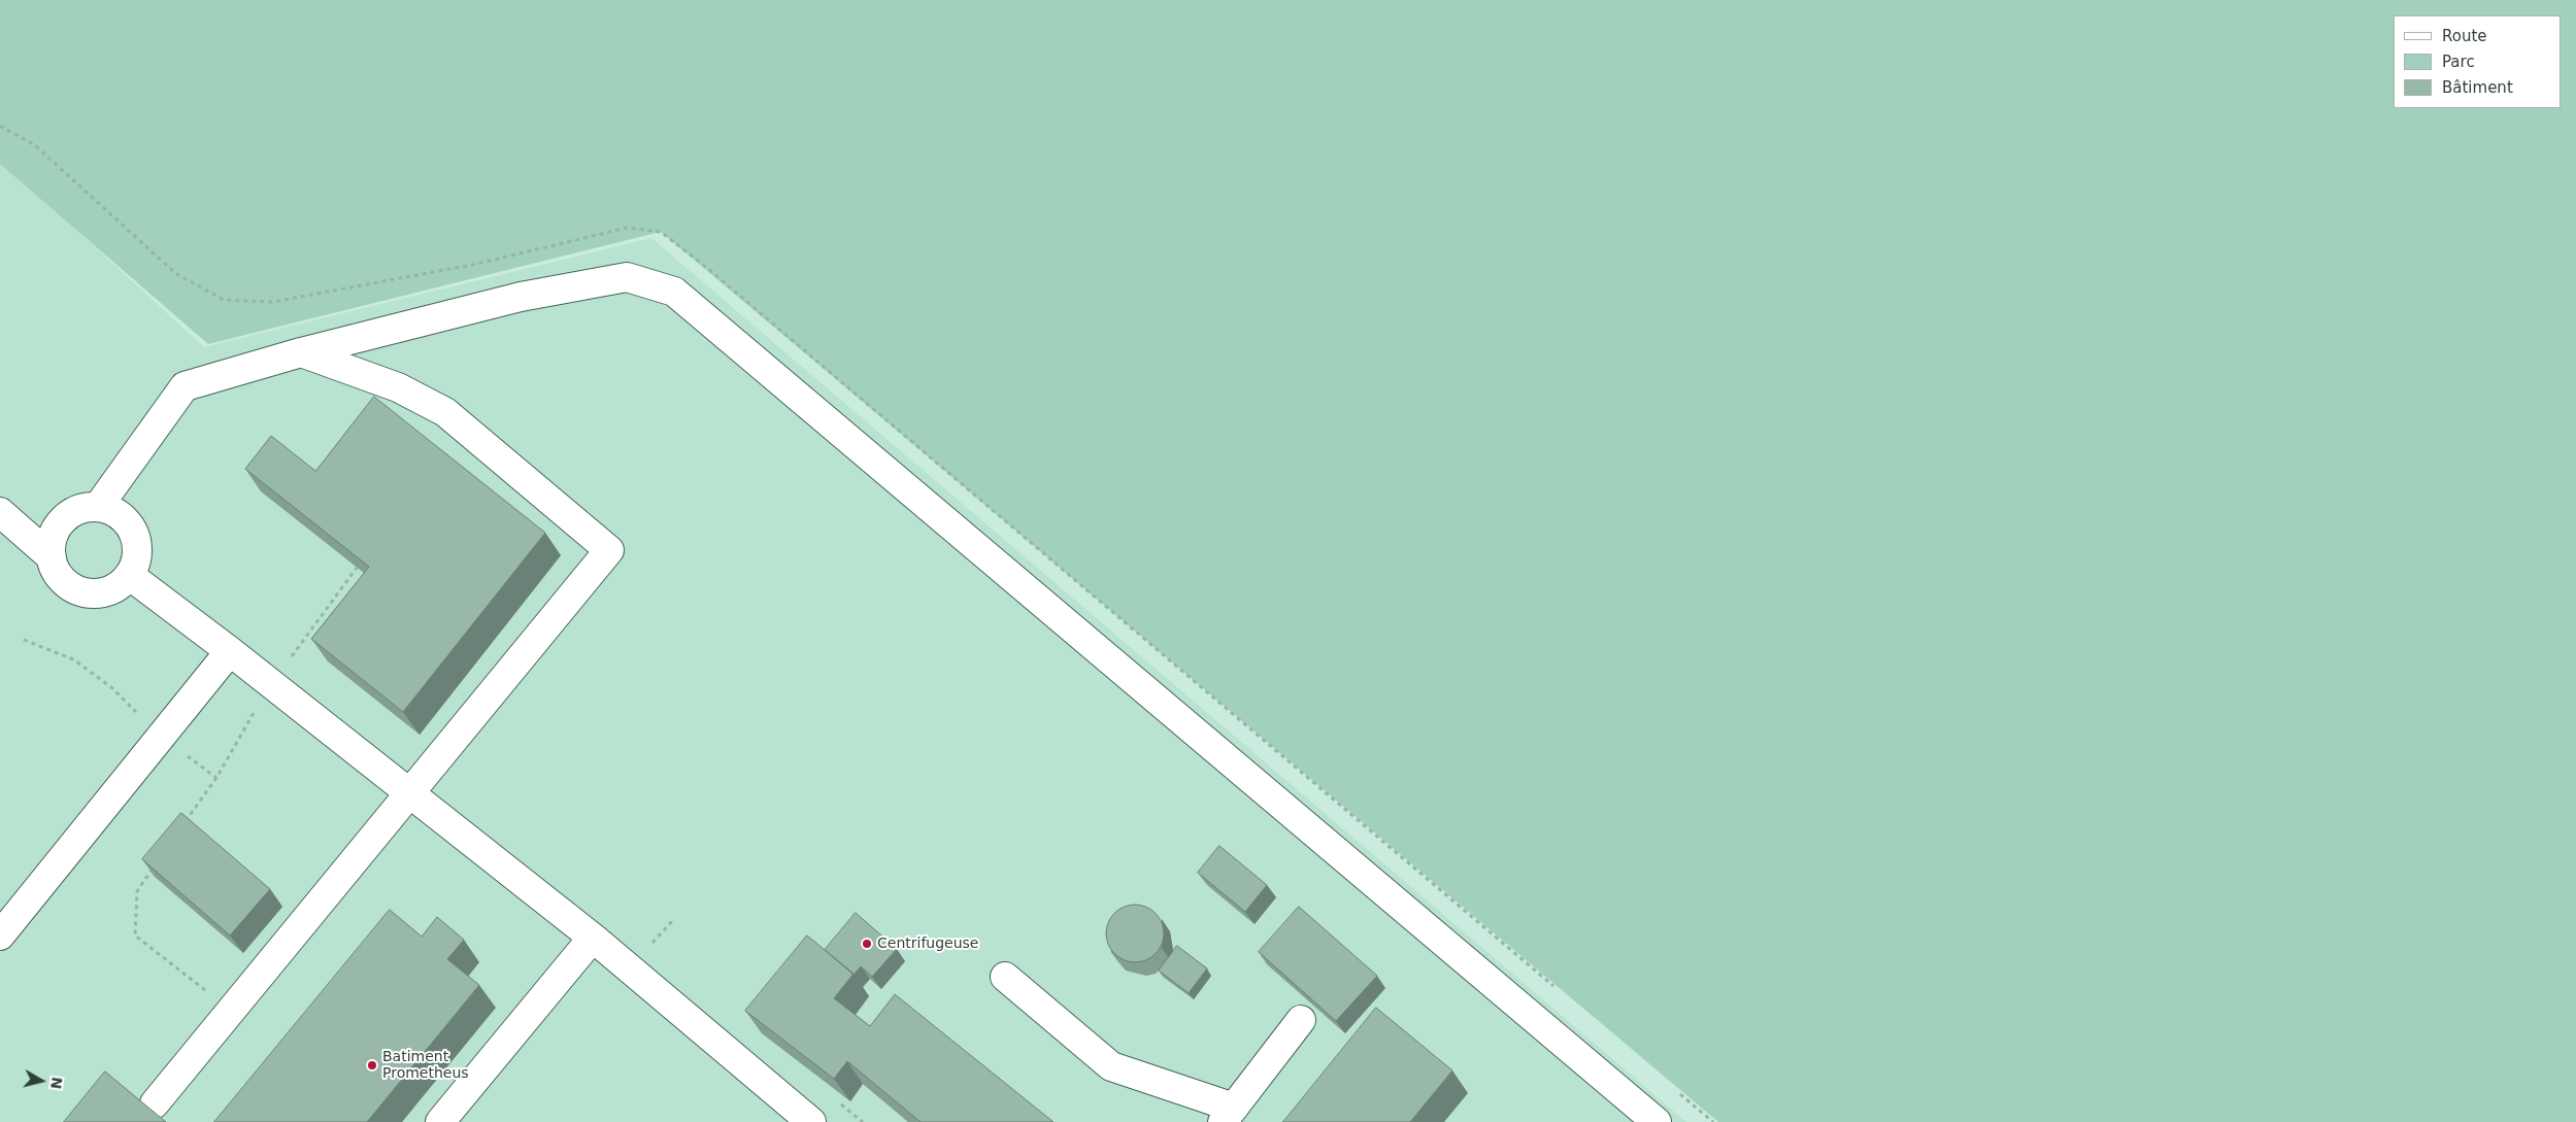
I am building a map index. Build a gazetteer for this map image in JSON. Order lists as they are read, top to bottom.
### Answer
{
  "places": ["Centrifugeuse", "Batiment Prometheus"],
  "legend": ["Route", "Parc", "Bâtiment"],
  "north": "right"
}
